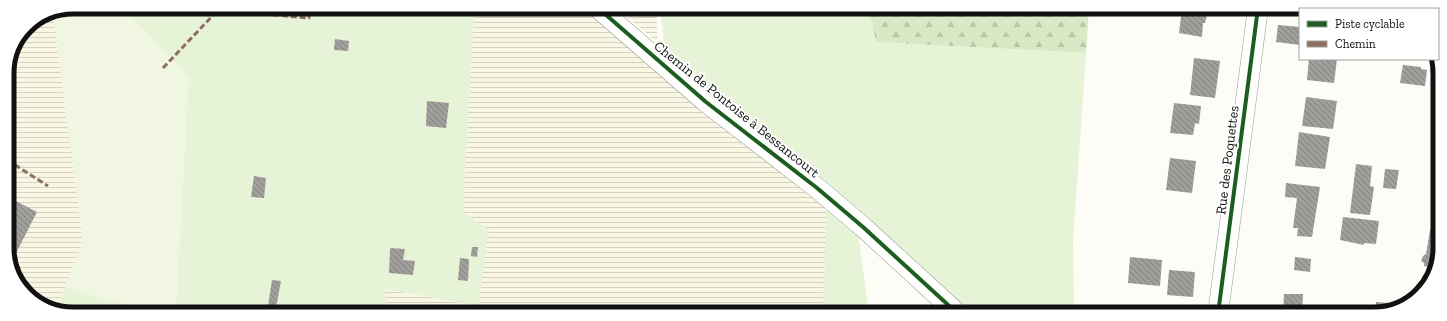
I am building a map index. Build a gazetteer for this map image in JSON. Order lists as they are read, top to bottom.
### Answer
{
  "streets": {
    "street": ["Chemin de Pontoise à Bessancourt", "Rue des Poquettes"]
  },
  "legend": ["Piste cyclable", "Chemin"]
}
